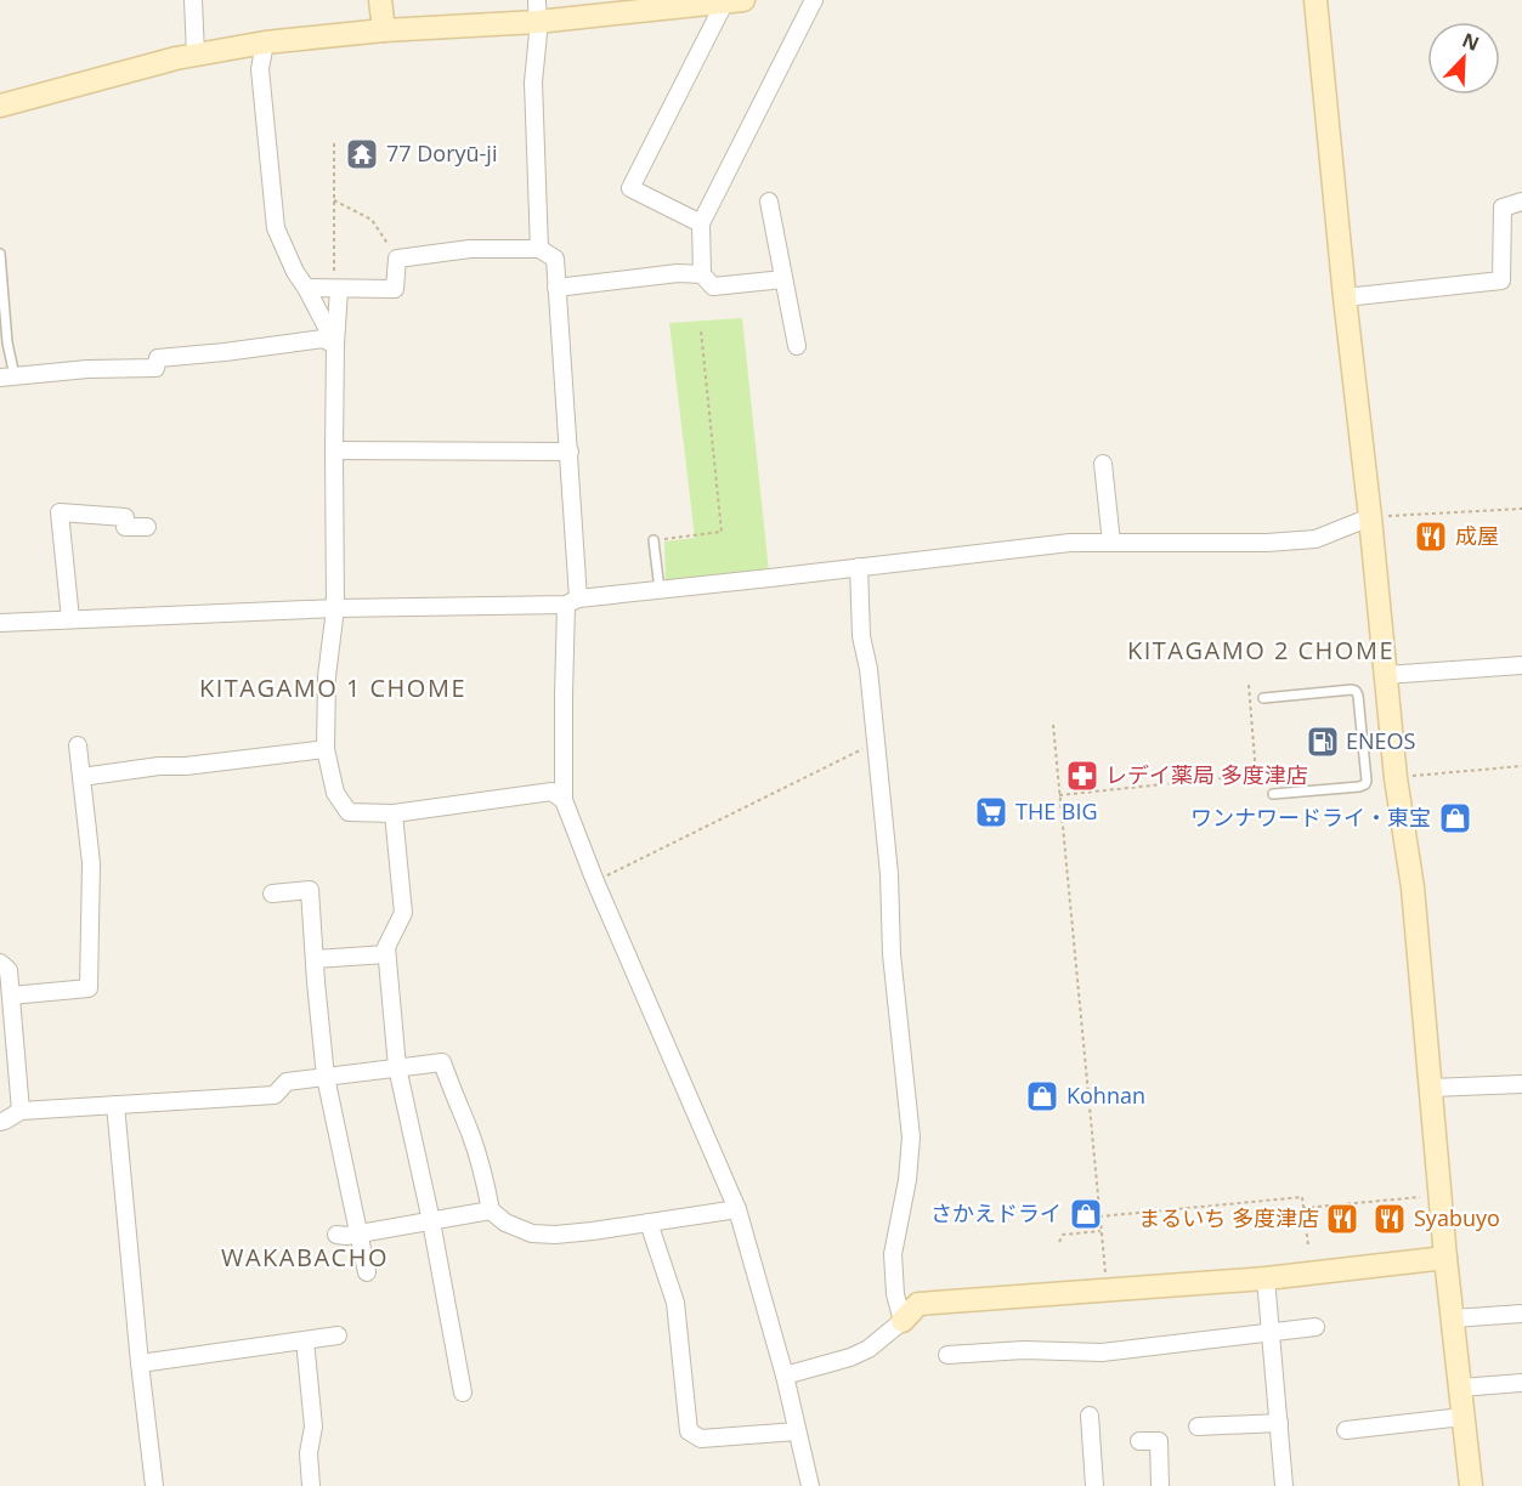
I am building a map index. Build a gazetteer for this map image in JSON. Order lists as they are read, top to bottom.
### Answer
{
  "districts": ["KITAGAMO 2 CHOME", "KITAGAMO 1 CHOME", "WAKABACHO"],
  "places": {
    "temple": ["77 Doryū-ji"],
    "restaurant": ["成屋", "まるいち 多度津店", "Syabuyo"],
    "fuel station": ["ENEOS"],
    "pharmacy": ["レデイ薬局 多度津店"],
    "supermarket": ["THE BIG"],
    "shop": ["ワンナワードライ・東宝", "Kohnan", "さかえドライ"]
  },
  "north": "top right"
}
